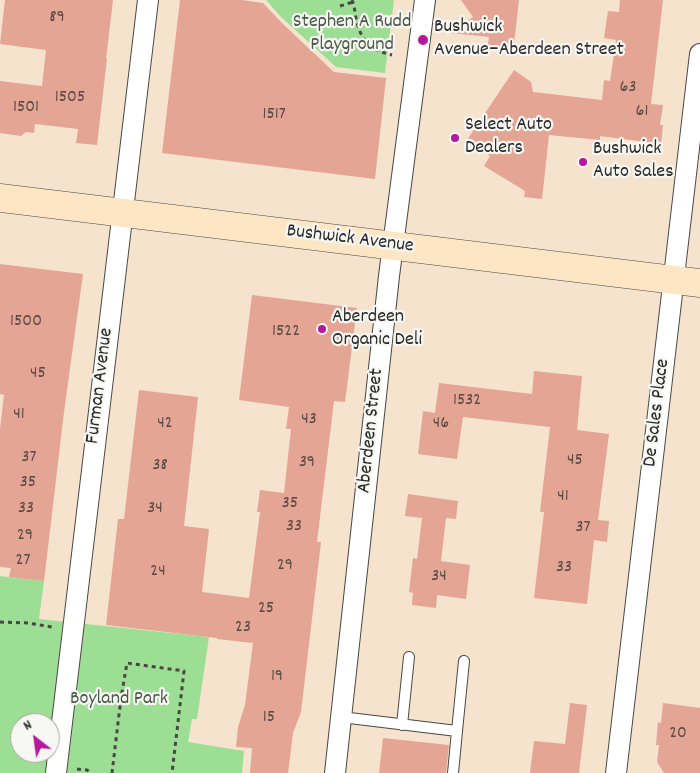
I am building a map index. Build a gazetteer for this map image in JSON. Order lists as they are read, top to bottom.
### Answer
{
  "streets": {
    "main road": ["Bushwick Avenue"],
    "street": ["Furman Avenue", "De Sales Place", "Aberdeen Street"]
  },
  "crossings": [
    ["Bushwick Avenue", "Furman Avenue"],
    ["Bushwick Avenue", "De Sales Place"],
    ["Bushwick Avenue", "Aberdeen Street"]
  ],
  "parks": ["Stephen A Rudd Playground", "Boyland Park"],
  "places": [
    "Bushwick Avenue–Aberdeen Street",
    "Select Auto Dealers",
    "Bushwick Auto Sales",
    "Aberdeen Organic Deli"
  ],
  "house_numbers": [
    "89",
    "63",
    "1505",
    "1501",
    "61",
    "1517",
    "1500",
    "1522",
    "45",
    "1532",
    "41",
    "43",
    "42",
    "46",
    "37",
    "45",
    "39",
    "38",
    "35",
    "41",
    "35",
    "33",
    "34",
    "33",
    "37",
    "29",
    "27",
    "29",
    "33",
    "24",
    "34",
    "25",
    "23",
    "19",
    "15",
    "20"
  ],
  "north": "top left"
}
